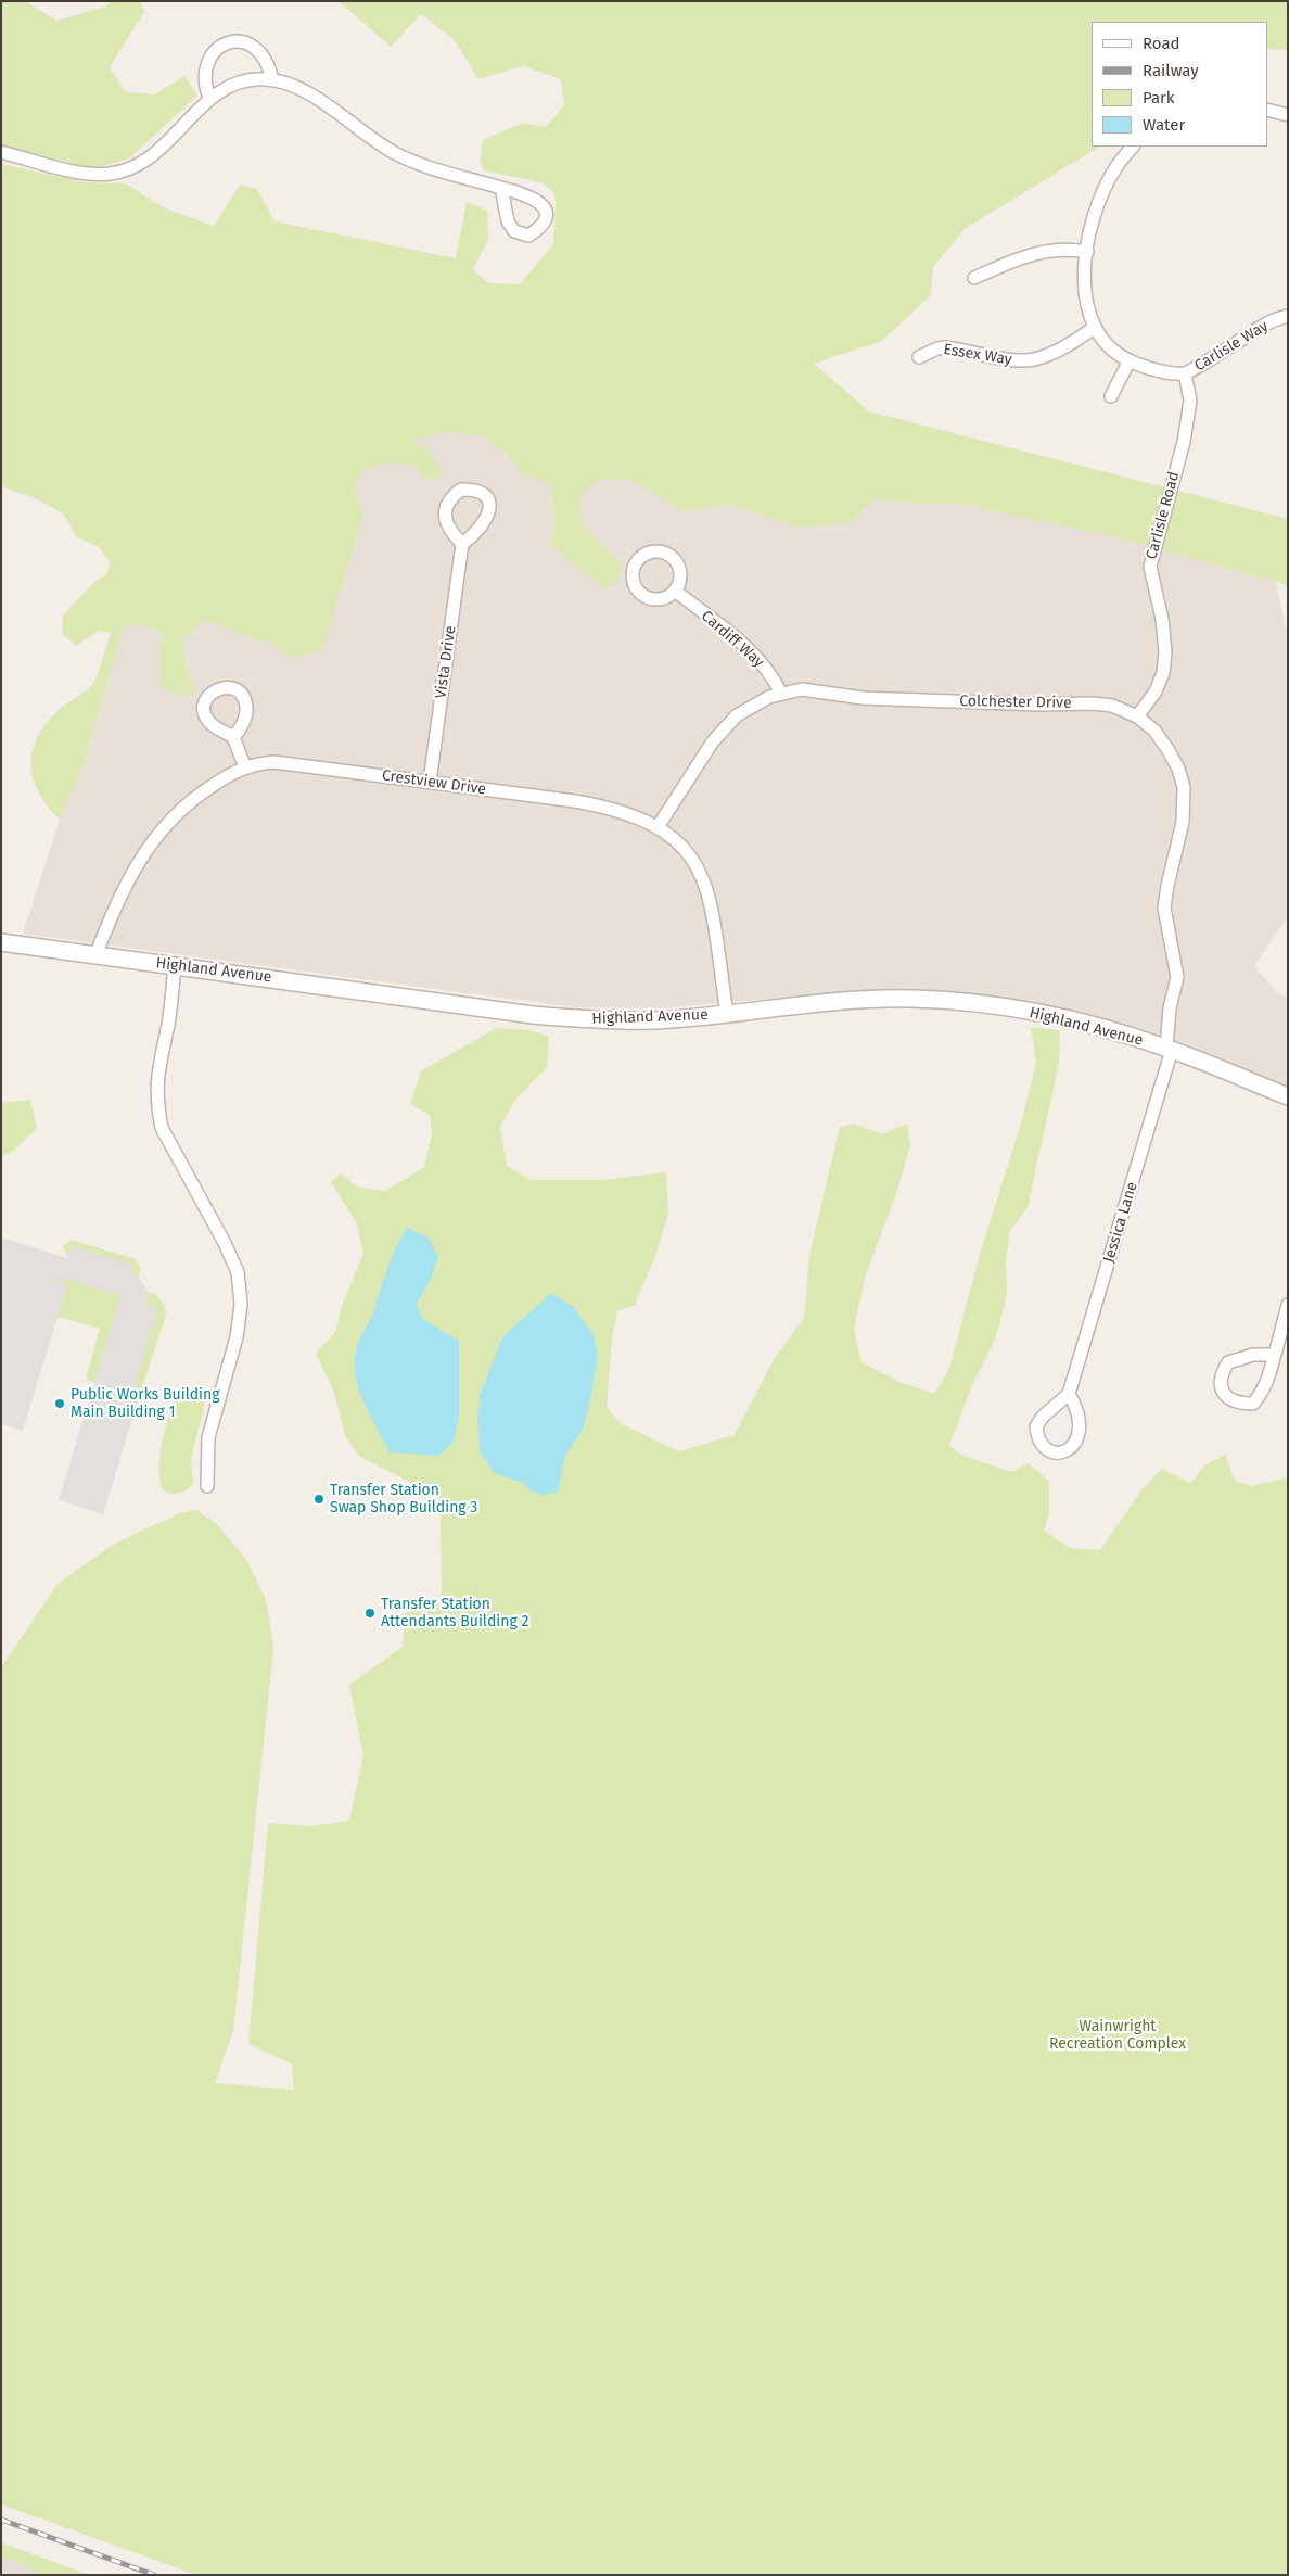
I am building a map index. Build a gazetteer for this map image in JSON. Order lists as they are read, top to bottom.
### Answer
{
  "streets": {
    "street": [
      "Carlisle Way",
      "Essex Way",
      "Carlisle Road",
      "Cardiff Way",
      "Vista Drive",
      "Colchester Drive",
      "Crestview Drive",
      "Highland Avenue",
      "Jessica Lane"
    ]
  },
  "crossings": [
    ["Carlisle Way", "Essex Way"],
    ["Carlisle Way", "Carlisle Road"],
    ["Carlisle Road", "Colchester Drive"],
    ["Cardiff Way", "Colchester Drive"],
    ["Vista Drive", "Crestview Drive"],
    ["Colchester Drive", "Crestview Drive"],
    ["Colchester Drive", "Jessica Lane"],
    ["Crestview Drive", "Highland Avenue"],
    ["Highland Avenue", "Jessica Lane"]
  ],
  "parks": ["Wainwright Recreation Complex"],
  "places": ["Public Works Building Main Building 1", "Transfer Station Swap Shop Building 3", "Transfer Station Attendants Building 2"],
  "legend": [
    "Road",
    "Railway",
    "Park",
    "Water"
  ]
}
